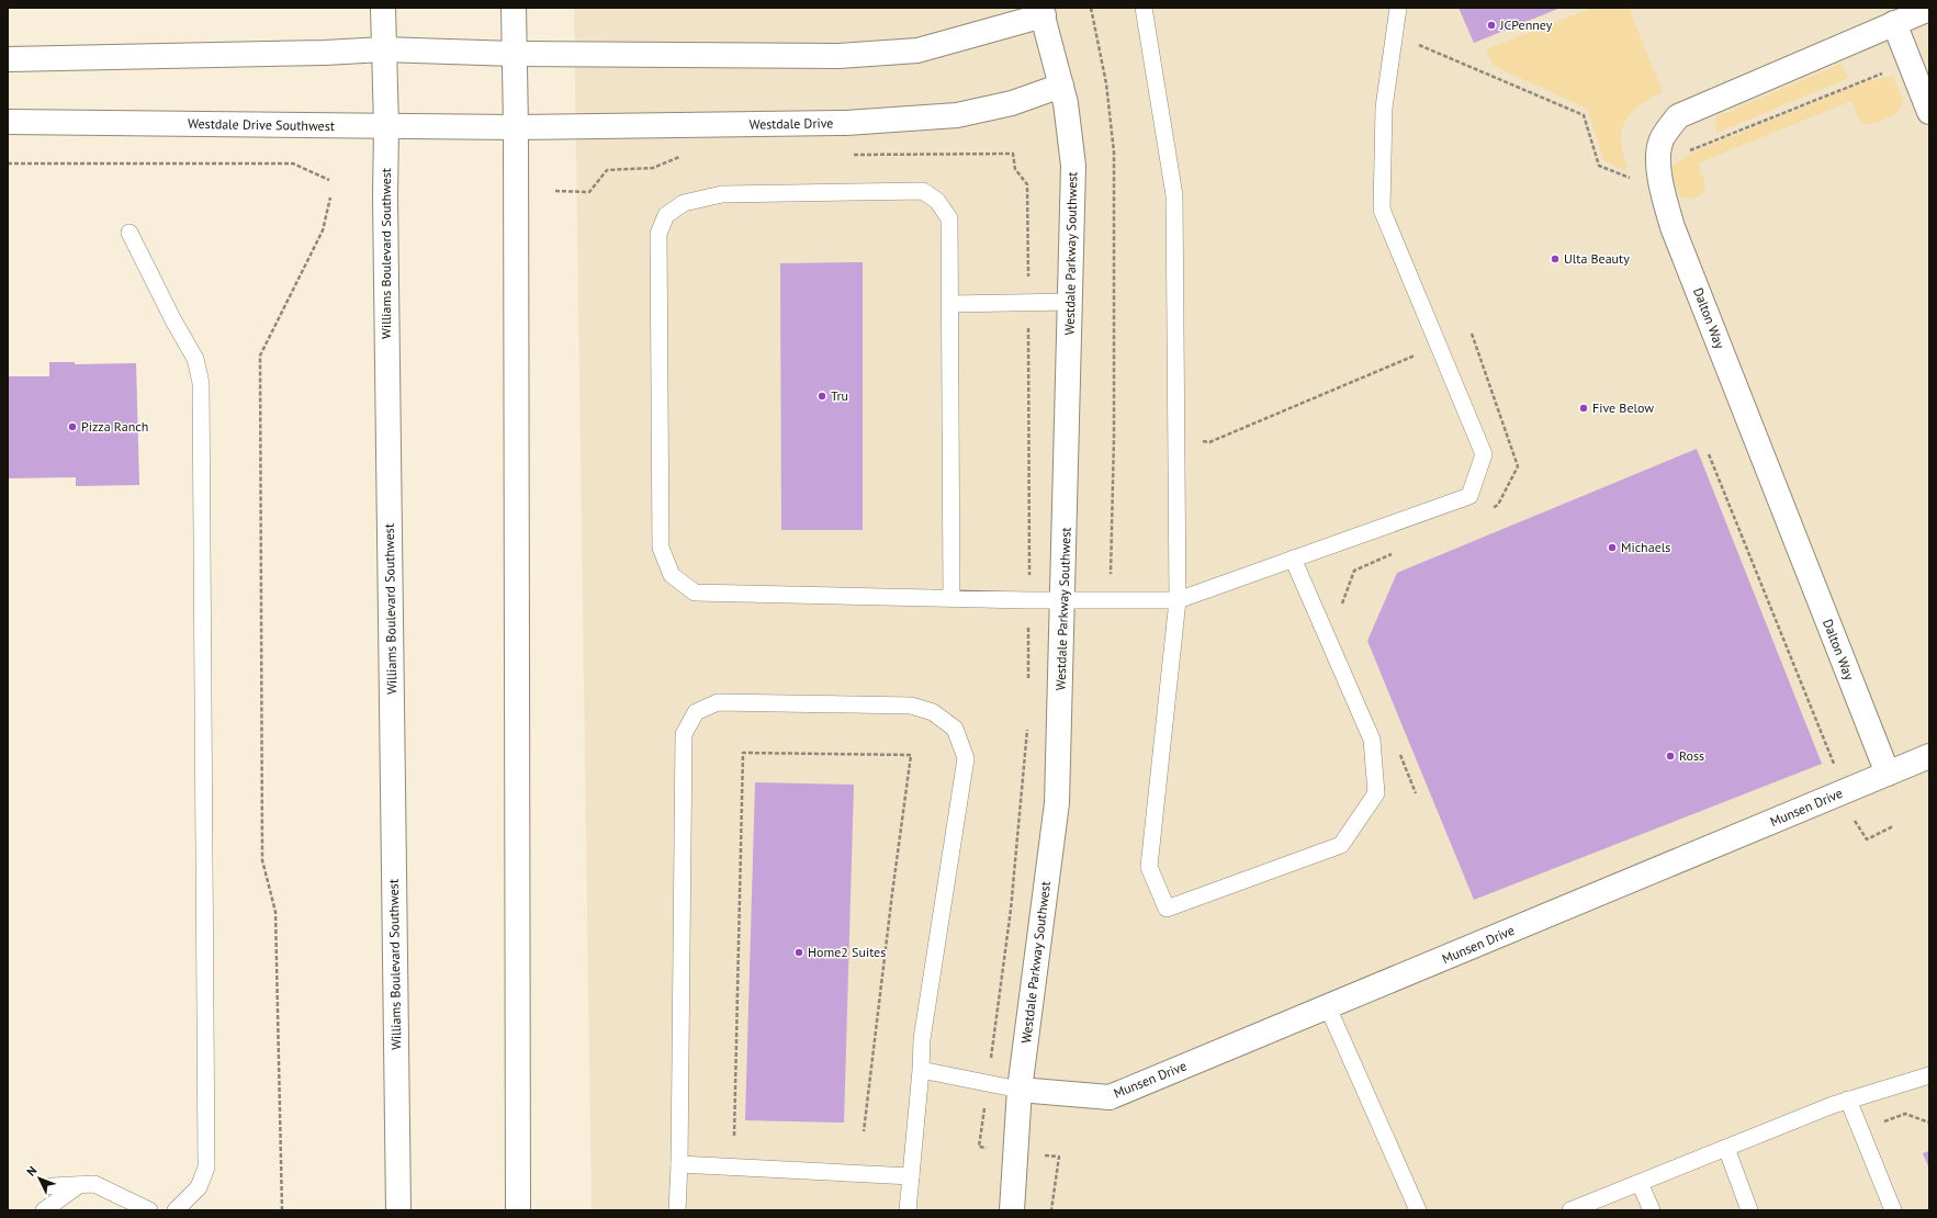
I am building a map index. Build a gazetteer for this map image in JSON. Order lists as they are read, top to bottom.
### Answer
{
  "streets": {
    "street": [
      "Westdale Drive",
      "Westdale Drive Southwest",
      "Williams Boulevard Southwest",
      "Westdale Parkway Southwest",
      "Dalton Way",
      "Munsen Drive"
    ]
  },
  "crossings": [
    ["Westdale Drive", "Westdale Drive Southwest"],
    ["Westdale Drive", "Westdale Parkway Southwest"],
    ["Westdale Drive Southwest", "Williams Boulevard Southwest"],
    ["Westdale Parkway Southwest", "Munsen Drive"],
    ["Dalton Way", "Munsen Drive"]
  ],
  "places": [
    "JCPenney",
    "Ulta Beauty",
    "Tru",
    "Five Below",
    "Pizza Ranch",
    "Michaels",
    "Ross",
    "Home2 Suites"
  ],
  "north": "top left"
}
